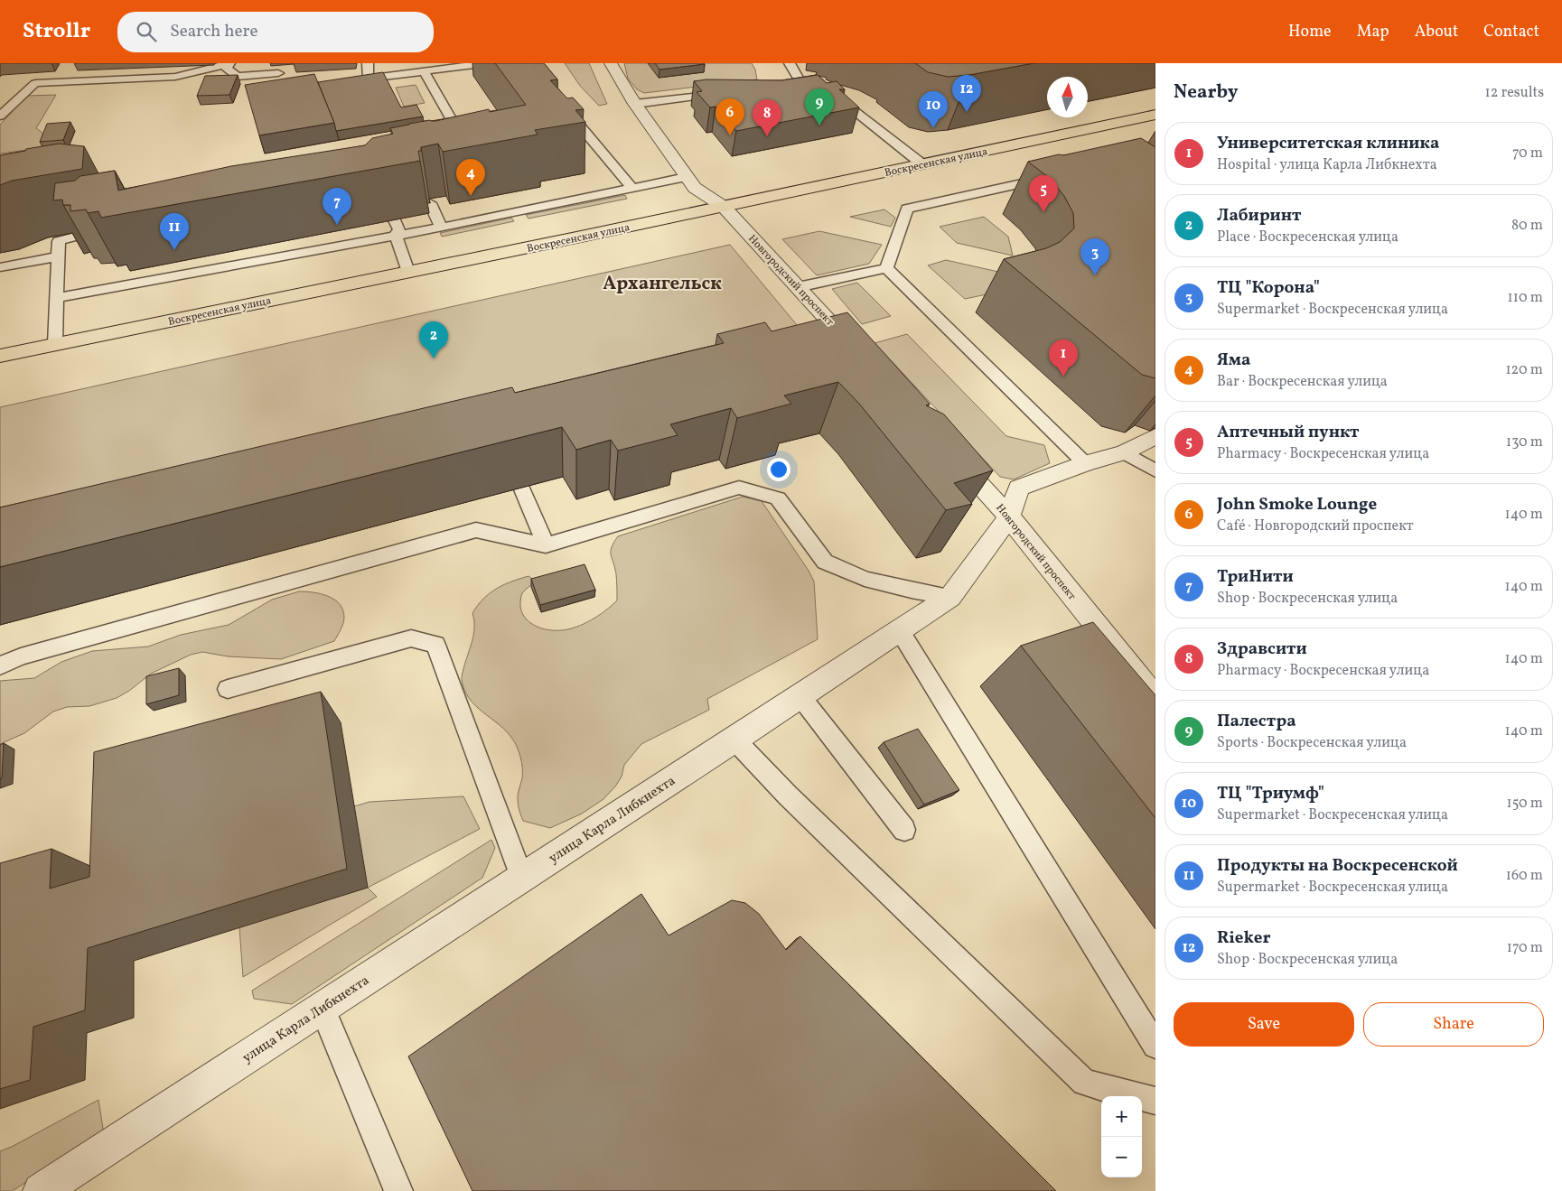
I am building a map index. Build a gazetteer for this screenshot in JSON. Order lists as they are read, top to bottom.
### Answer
{
  "streets": {
    "main road": ["Воскресенская улица"],
    "street": ["Новгородский проспект", "улица Карла Либкнехта"]
  },
  "crossings": [
    ["Воскресенская улица", "Новгородский проспект"],
    ["Новгородский проспект", "улица Карла Либкнехта"]
  ],
  "districts": ["Архангельск"],
  "north": "top",
  "page": {
    "header": "Strollr",
    "search": "Search here",
    "nav": [
      "Home",
      "Map",
      "About",
      "Contact"
    ],
    "heading": ["Nearby", "12 results"],
    "pins": [
      "12",
      "9",
      "10",
      "6",
      "8",
      "4",
      "5",
      "7",
      "11",
      "3",
      "2",
      "1"
    ],
    "list": [
      {
        "mark": "1",
        "name": "Университетская клиника",
        "note": "Hospital · улица Карла Либкнехта",
        "value": "70 m"
      },
      {
        "mark": "2",
        "name": "Лабиринт",
        "note": "Place · Воскресенская улица",
        "value": "80 m"
      },
      {
        "mark": "3",
        "name": "ТЦ \"Корона\"",
        "note": "Supermarket · Воскресенская улица",
        "value": "110 m"
      },
      {
        "mark": "4",
        "name": "Яма",
        "note": "Bar · Воскресенская улица",
        "value": "120 m"
      },
      {
        "mark": "5",
        "name": "Аптечный пункт",
        "note": "Pharmacy · Воскресенская улица",
        "value": "130 m"
      },
      {
        "mark": "6",
        "name": "John Smoke Lounge",
        "note": "Café · Новгородский проспект",
        "value": "140 m"
      },
      {
        "mark": "7",
        "name": "ТриНити",
        "note": "Shop · Воскресенская улица",
        "value": "140 m"
      },
      {
        "mark": "8",
        "name": "Здравсити",
        "note": "Pharmacy · Воскресенская улица",
        "value": "140 m"
      },
      {
        "mark": "9",
        "name": "Палестра",
        "note": "Sports · Воскресенская улица",
        "value": "140 m"
      },
      {
        "mark": "10",
        "name": "ТЦ \"Триумф\"",
        "note": "Supermarket · Воскресенская улица",
        "value": "150 m"
      },
      {
        "mark": "11",
        "name": "Продукты на Воскресенской",
        "note": "Supermarket · Воскресенская улица",
        "value": "160 m"
      },
      {
        "mark": "12",
        "name": "Rieker",
        "note": "Shop · Воскресенская улица",
        "value": "170 m"
      }
    ],
    "buttons": ["Save", "Share"],
    "map_buttons": ["+", "−"]
  }
}
